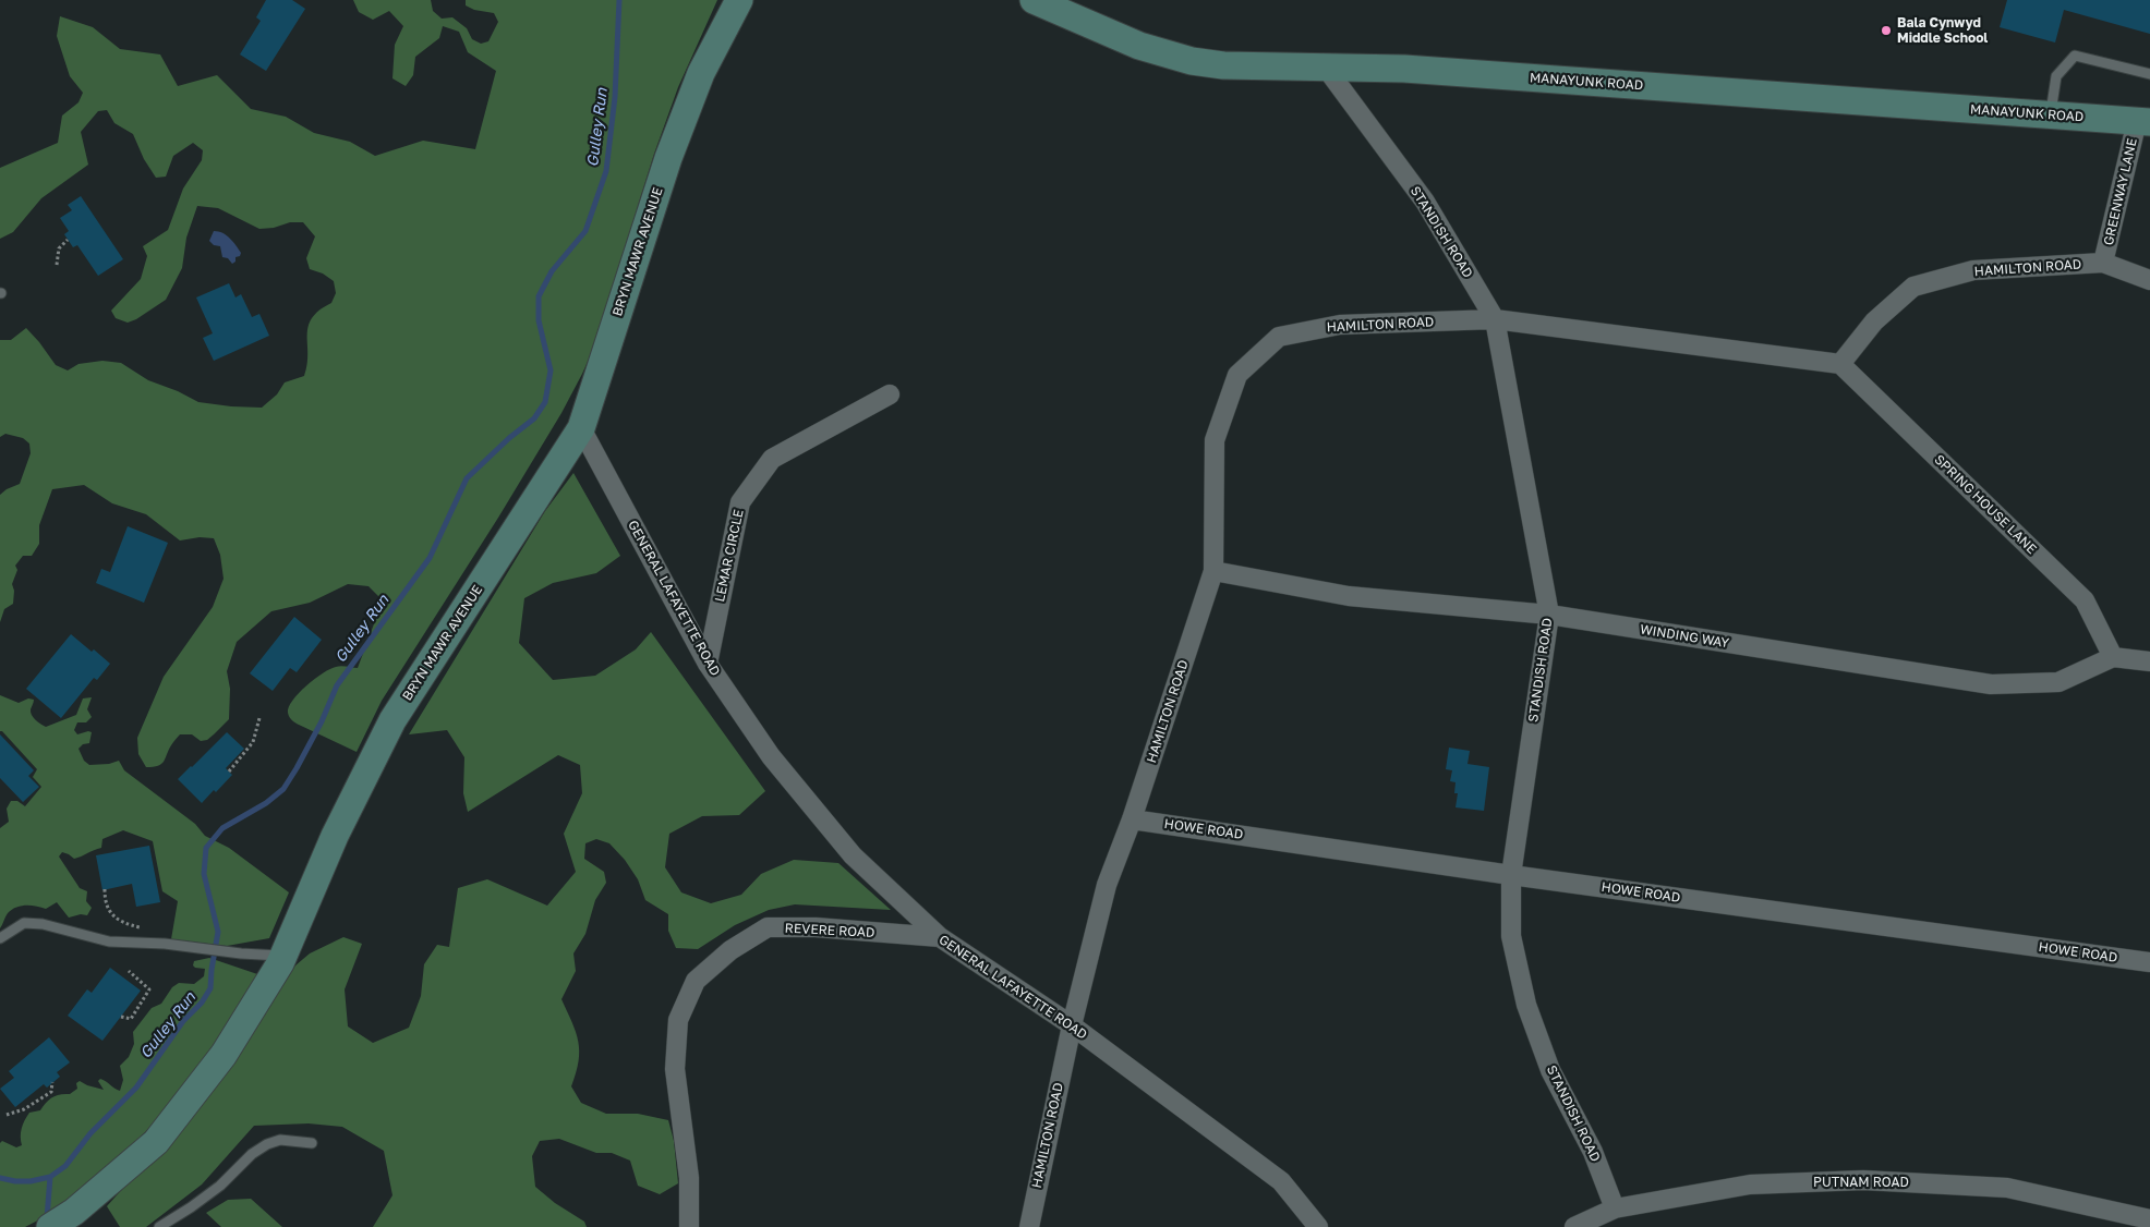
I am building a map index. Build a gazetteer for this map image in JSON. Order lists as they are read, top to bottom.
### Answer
{
  "streets": {
    "street": [
      "MANAYUNK ROAD",
      "GREENWAY LANE",
      "STANDISH ROAD",
      "BRYN MAWR AVENUE",
      "HAMILTON ROAD",
      "SPRING HOUSE LANE",
      "LEMAR CIRCLE",
      "GENERAL LAFAYETTE ROAD",
      "WINDING WAY",
      "HOWE ROAD",
      "REVERE ROAD",
      "PUTNAM ROAD"
    ]
  },
  "crossings": [
    ["MANAYUNK ROAD", "GREENWAY LANE"],
    ["MANAYUNK ROAD", "STANDISH ROAD"],
    ["GREENWAY LANE", "HAMILTON ROAD"],
    ["STANDISH ROAD", "HAMILTON ROAD"],
    ["STANDISH ROAD", "WINDING WAY"],
    ["STANDISH ROAD", "HOWE ROAD"],
    ["STANDISH ROAD", "PUTNAM ROAD"],
    ["BRYN MAWR AVENUE", "GENERAL LAFAYETTE ROAD"],
    ["HAMILTON ROAD", "SPRING HOUSE LANE"],
    ["HAMILTON ROAD", "GENERAL LAFAYETTE ROAD"],
    ["HAMILTON ROAD", "WINDING WAY"],
    ["HAMILTON ROAD", "HOWE ROAD"],
    ["SPRING HOUSE LANE", "WINDING WAY"],
    ["LEMAR CIRCLE", "GENERAL LAFAYETTE ROAD"],
    ["GENERAL LAFAYETTE ROAD", "REVERE ROAD"]
  ],
  "water": ["Gulley Run"],
  "places": ["Bala Cynwyd Middle School"]
}
